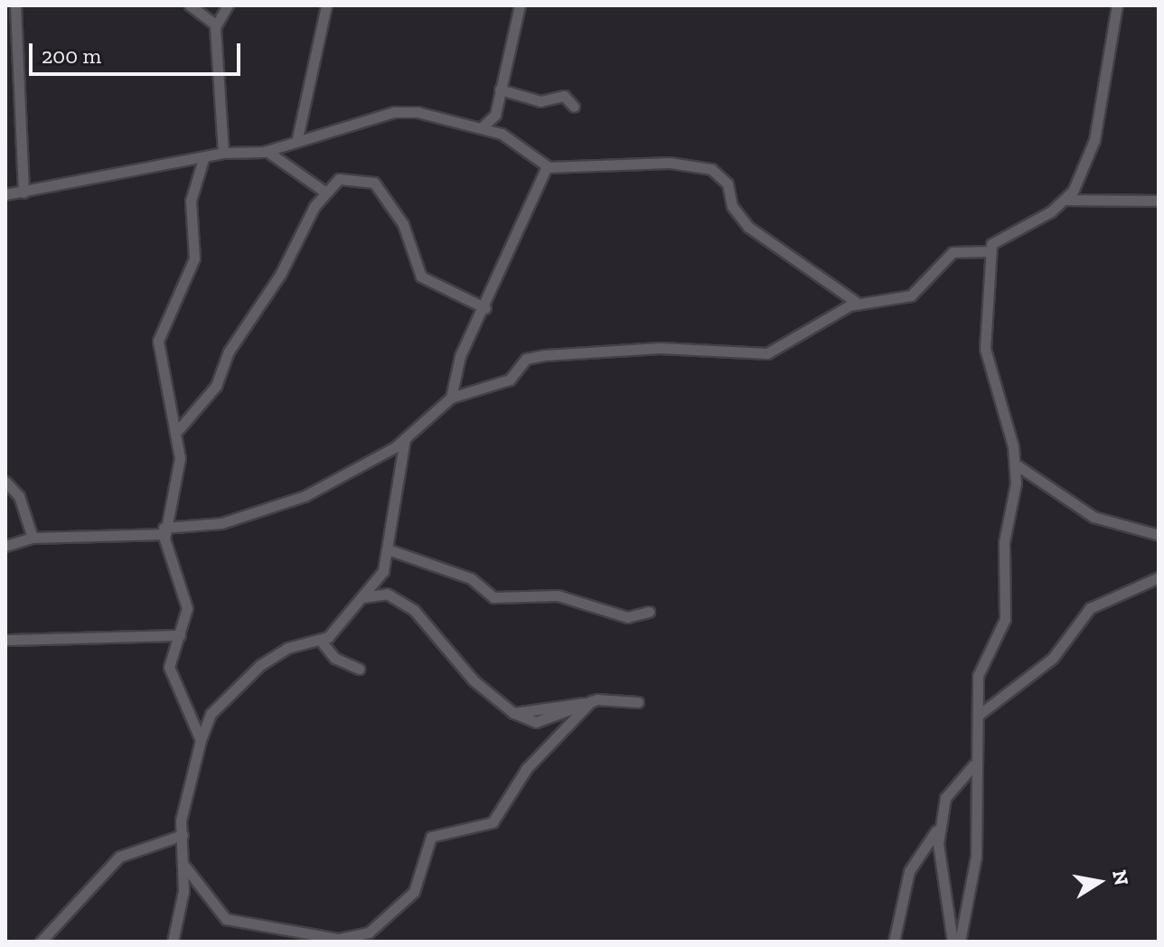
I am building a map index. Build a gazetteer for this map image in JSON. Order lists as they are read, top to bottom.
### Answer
{
  "scale_bar": "200 m",
  "north": "right"
}
